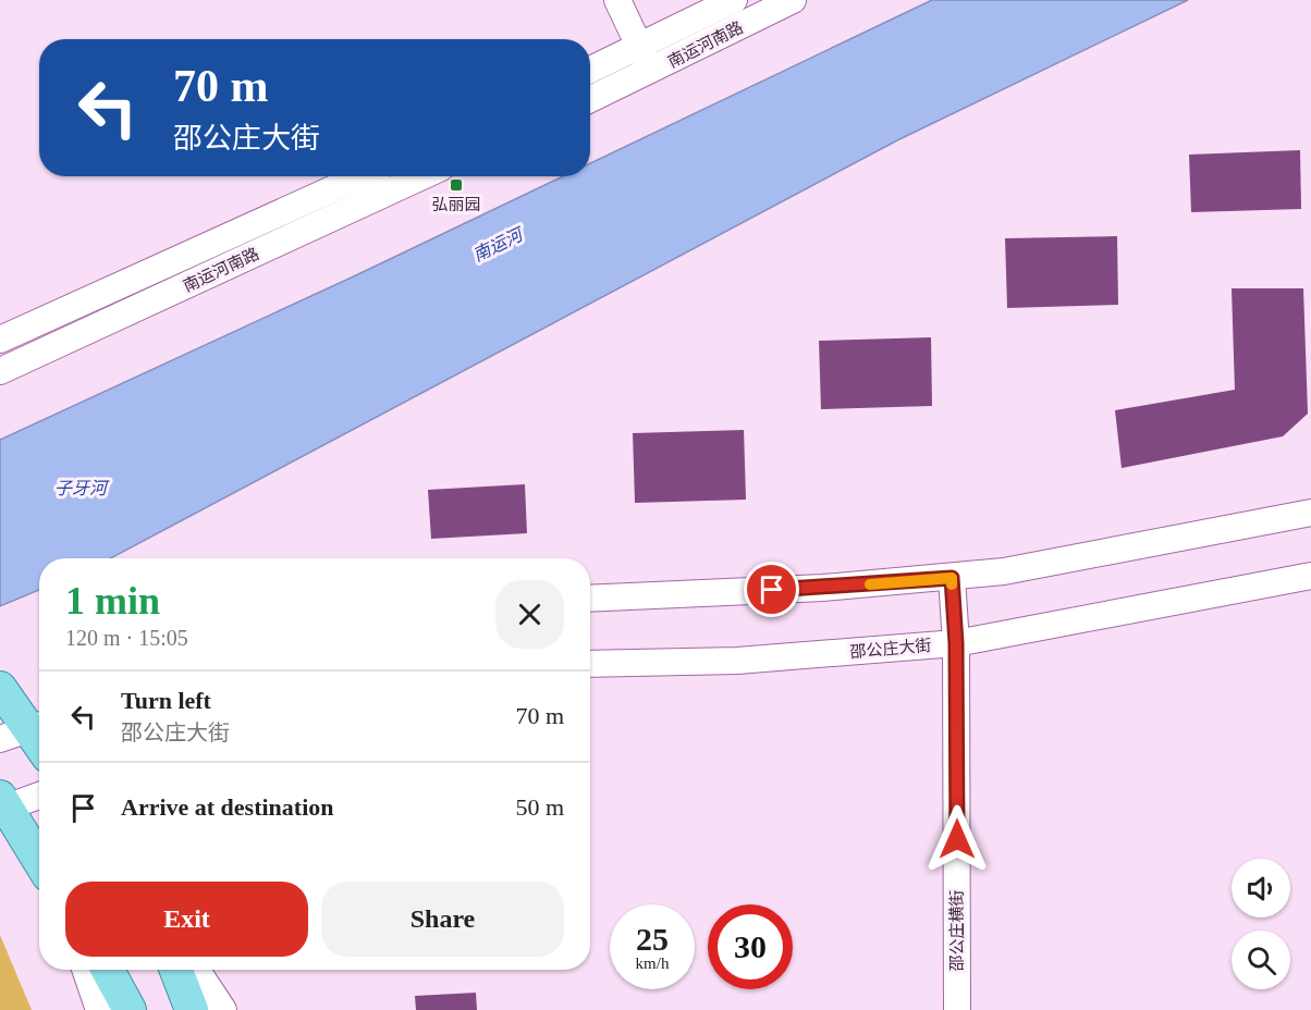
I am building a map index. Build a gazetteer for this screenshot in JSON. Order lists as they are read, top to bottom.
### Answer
{
  "streets": {
    "street": ["南运河南路", "邵公庄大街", "邵公庄横街"]
  },
  "crossings": [
    ["邵公庄大街", "邵公庄横街"]
  ],
  "water": ["南运河", "子牙河"],
  "places": {
    "transit": ["弘丽园"]
  },
  "page": {
    "turn": ["70 m", "邵公庄大街"],
    "heading": ["1 min", "120 m · 15:05"],
    "list": [
      {
        "name": "Turn left",
        "note": "邵公庄大街",
        "value": "70 m"
      },
      {
        "name": "Arrive at destination",
        "value": "50 m"
      }
    ],
    "buttons": ["Exit", "Share"],
    "speed": "25 km/h",
    "limit": "30"
  }
}
